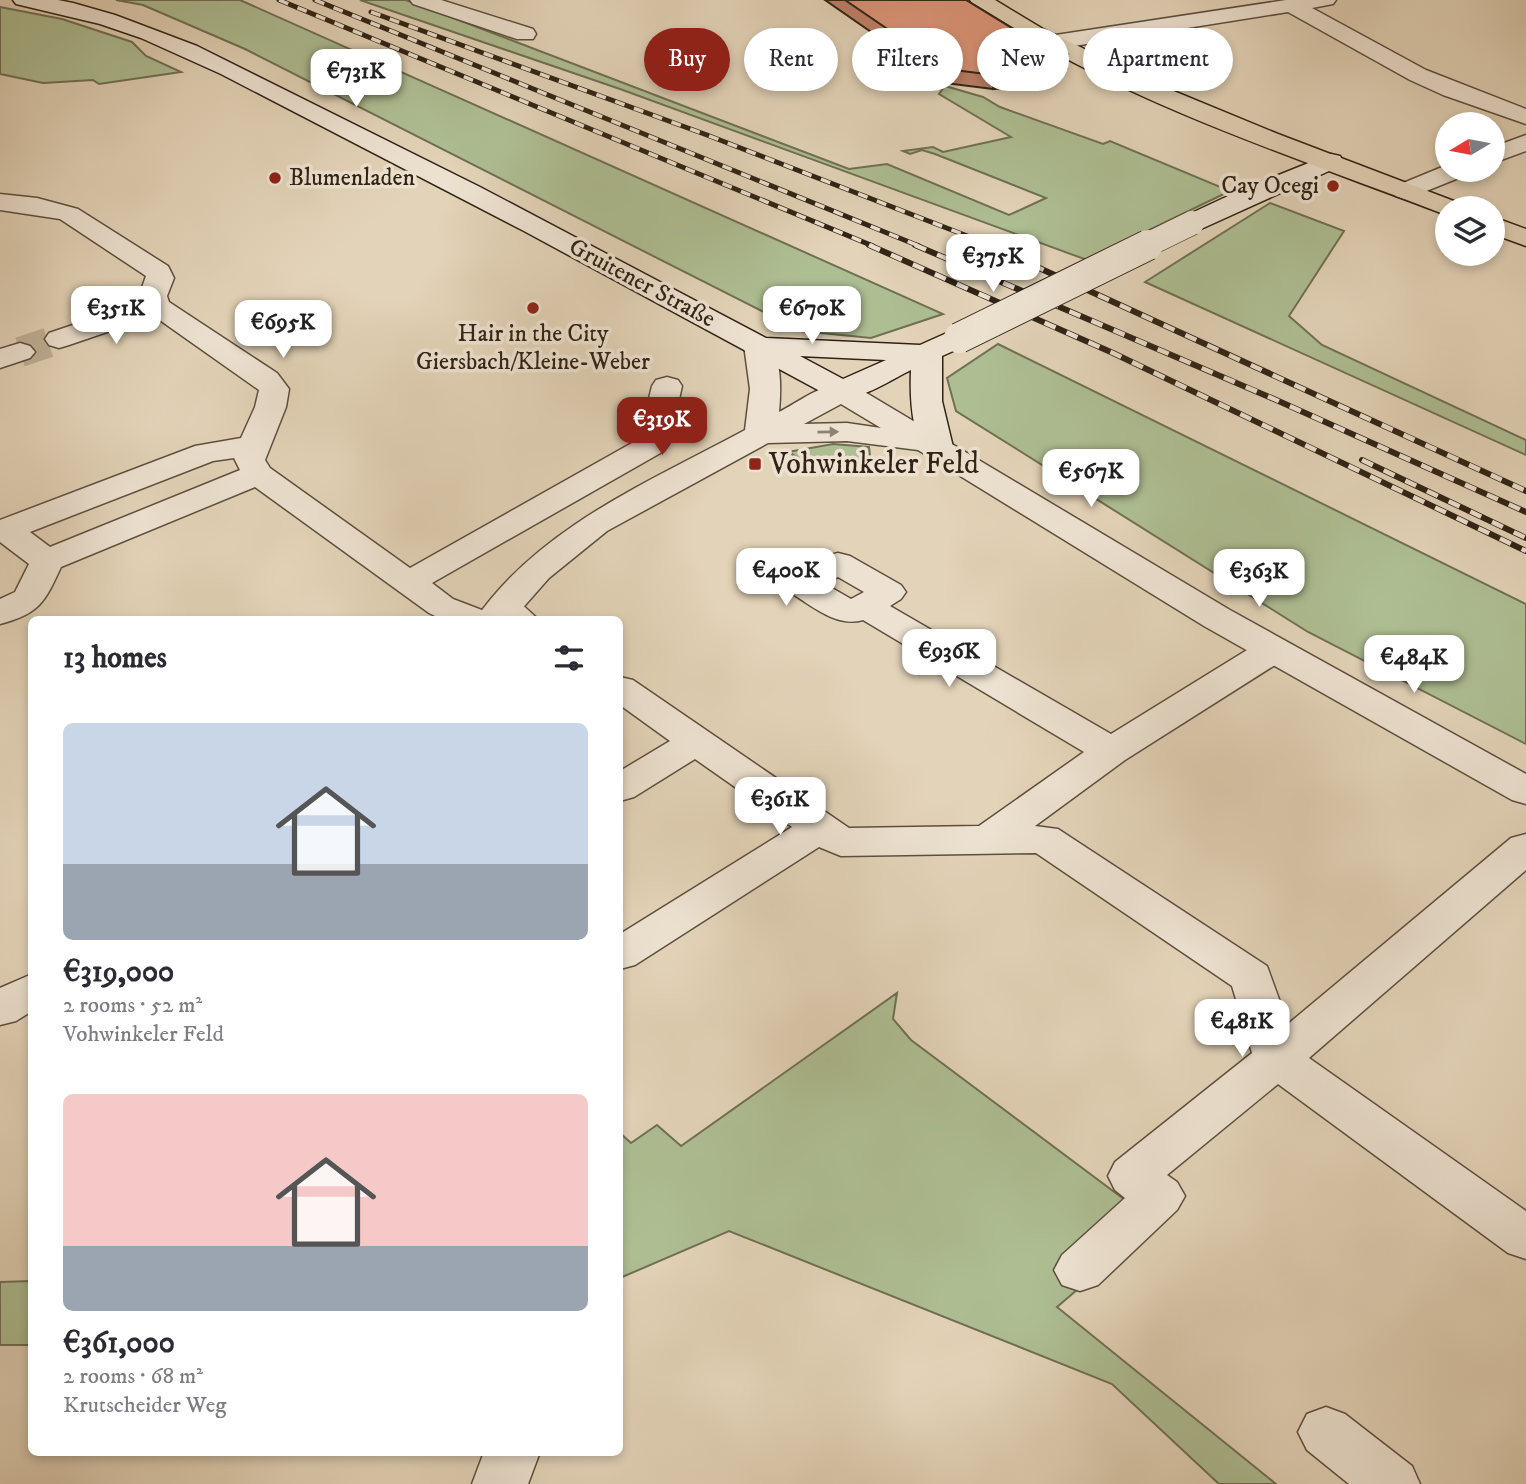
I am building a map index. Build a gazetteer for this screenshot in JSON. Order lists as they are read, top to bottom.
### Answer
{
  "streets": {
    "street": ["Gruitener Straße"]
  },
  "places": {
    "other": ["Blumenladen", "Cay Ocegi", "Hair in the City Giersbach/Kleine-Weber"],
    "transit": ["Vohwinkeler Feld"]
  },
  "north": "left",
  "page": {
    "chip": [
      "Buy",
      "Rent",
      "Filters",
      "New",
      "Apartment"
    ],
    "price": [
      "€731K",
      "€375K",
      "€351K",
      "€670K",
      "€695K",
      "€319K",
      "€567K",
      "€400K",
      "€363K",
      "€936K",
      "€484K",
      "€361K",
      "€481K"
    ],
    "heading": "13 homes",
    "list": [
      {
        "name": "€319,000",
        "note": "2 rooms · 52 m² · Vohwinkeler Feld"
      },
      {
        "name": "€361,000",
        "note": "2 rooms · 68 m² · Krutscheider Weg"
      }
    ]
  }
}
